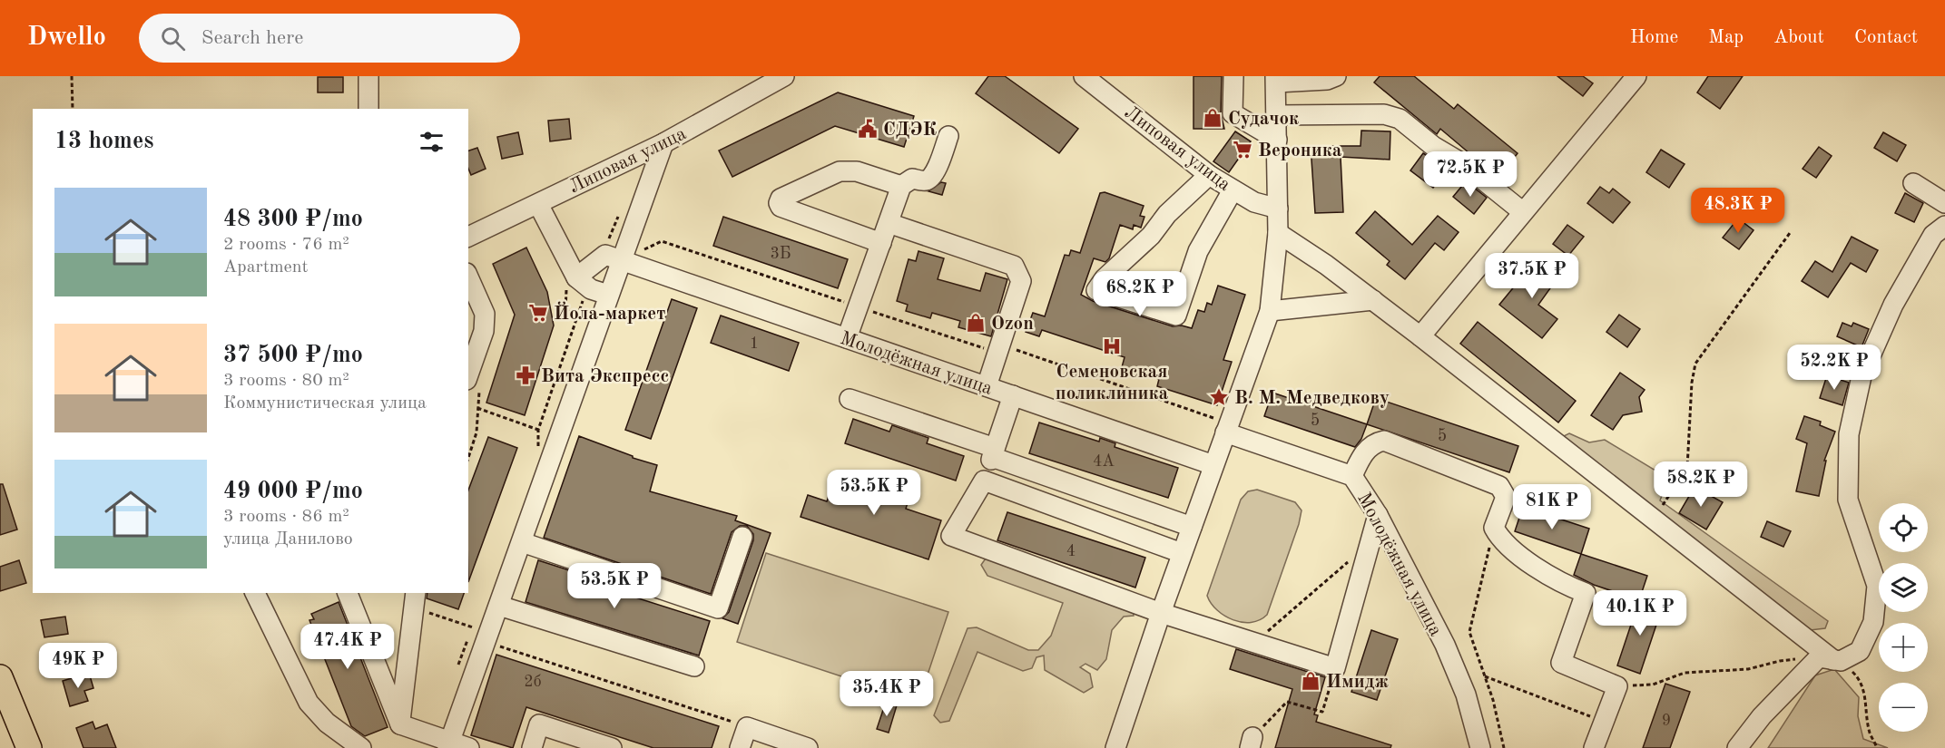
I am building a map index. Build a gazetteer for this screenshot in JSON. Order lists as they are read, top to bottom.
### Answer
{
  "streets": {
    "street": ["Липовая улица", "Молодёжная улица"]
  },
  "places": {
    "shop": ["Судачок", "Ozon", "Имидж"],
    "public building": ["СДЭК"],
    "supermarket": ["Вероника", "Йола-маркет"],
    "hospital": ["Семеновская поликлиника"],
    "pharmacy": ["Вита Экспресс"],
    "place": ["В. М. Медведкову"]
  },
  "house_numbers": [
    "3Б",
    "1",
    "5",
    "5",
    "4А",
    "4",
    "2б",
    "9"
  ],
  "page": {
    "header": "Dwello",
    "search": "Search here",
    "nav": [
      "Home",
      "Map",
      "About",
      "Contact"
    ],
    "heading": "13 homes",
    "price": [
      "72.5K ₽",
      "48.3K ₽",
      "37.5K ₽",
      "68.2K ₽",
      "52.2K ₽",
      "58.2K ₽",
      "53.5K ₽",
      "81K ₽",
      "53.5K ₽",
      "40.1K ₽",
      "47.4K ₽",
      "49K ₽",
      "35.4K ₽"
    ],
    "list": [
      {
        "name": "48 300 ₽/mo",
        "note": "2 rooms · 76 m² · Apartment"
      },
      {
        "name": "37 500 ₽/mo",
        "note": "3 rooms · 80 m² · Коммунистическая улица"
      },
      {
        "name": "49 000 ₽/mo",
        "note": "3 rooms · 86 m² · улица Данилово"
      }
    ],
    "map_buttons": ["+", "−"]
  }
}
